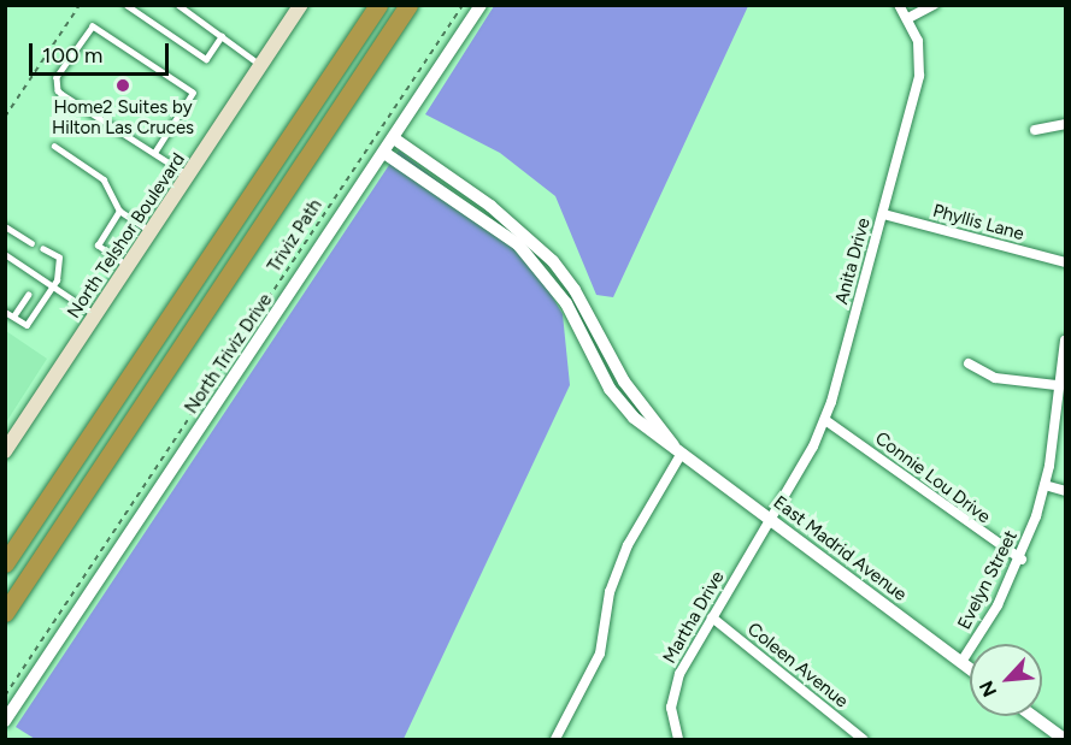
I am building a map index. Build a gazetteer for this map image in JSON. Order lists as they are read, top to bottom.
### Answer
{
  "streets": {
    "main road": ["North Telshor Boulevard"],
    "street": [
      "Phyllis Lane",
      "Anita Drive",
      "North Triviz Drive",
      "Connie Lou Drive",
      "East Madrid Avenue",
      "Evelyn Street",
      "Martha Drive",
      "Coleen Avenue"
    ],
    "path": ["Triviz Path"]
  },
  "crossings": [
    ["Phyllis Lane", "Anita Drive"],
    ["Anita Drive", "Connie Lou Drive"],
    ["Anita Drive", "East Madrid Avenue"],
    ["Anita Drive", "Martha Drive"],
    ["North Triviz Drive", "East Madrid Avenue"],
    ["Connie Lou Drive", "Evelyn Street"],
    ["East Madrid Avenue", "Evelyn Street"],
    ["East Madrid Avenue", "Martha Drive"],
    ["Martha Drive", "Coleen Avenue"]
  ],
  "places": ["Home2 Suites by Hilton Las Cruces"],
  "scale_bar": "100 m",
  "north": "bottom left"
}
